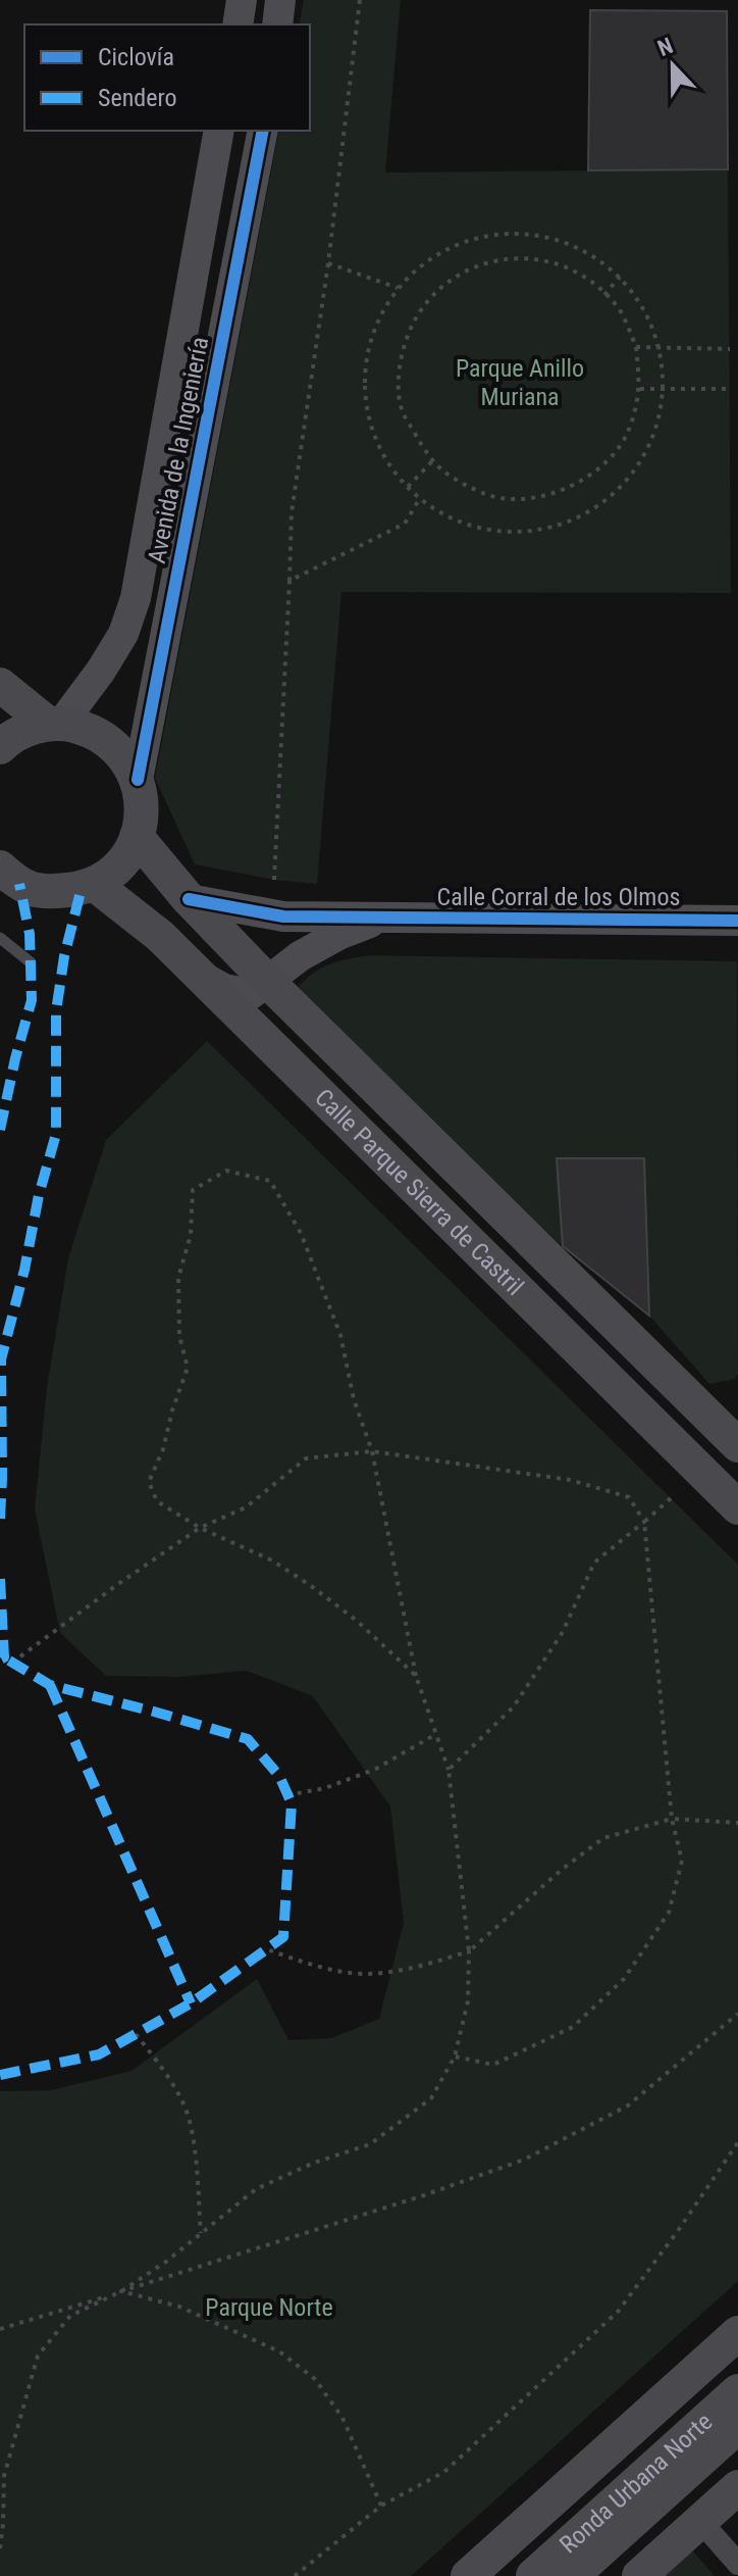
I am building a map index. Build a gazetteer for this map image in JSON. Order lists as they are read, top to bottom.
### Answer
{
  "streets": {
    "main road": ["Calle Parque Sierra de Castril", "Ronda Urbana Norte"],
    "street": ["Avenida de la Ingeniería", "Calle Corral de los Olmos"]
  },
  "crossings": [
    ["Calle Corral de los Olmos", "Calle Parque Sierra de Castril"]
  ],
  "parks": ["Parque Anillo Muriana", "Parque Norte"],
  "legend": ["Ciclovía", "Sendero"],
  "north": "top"
}
